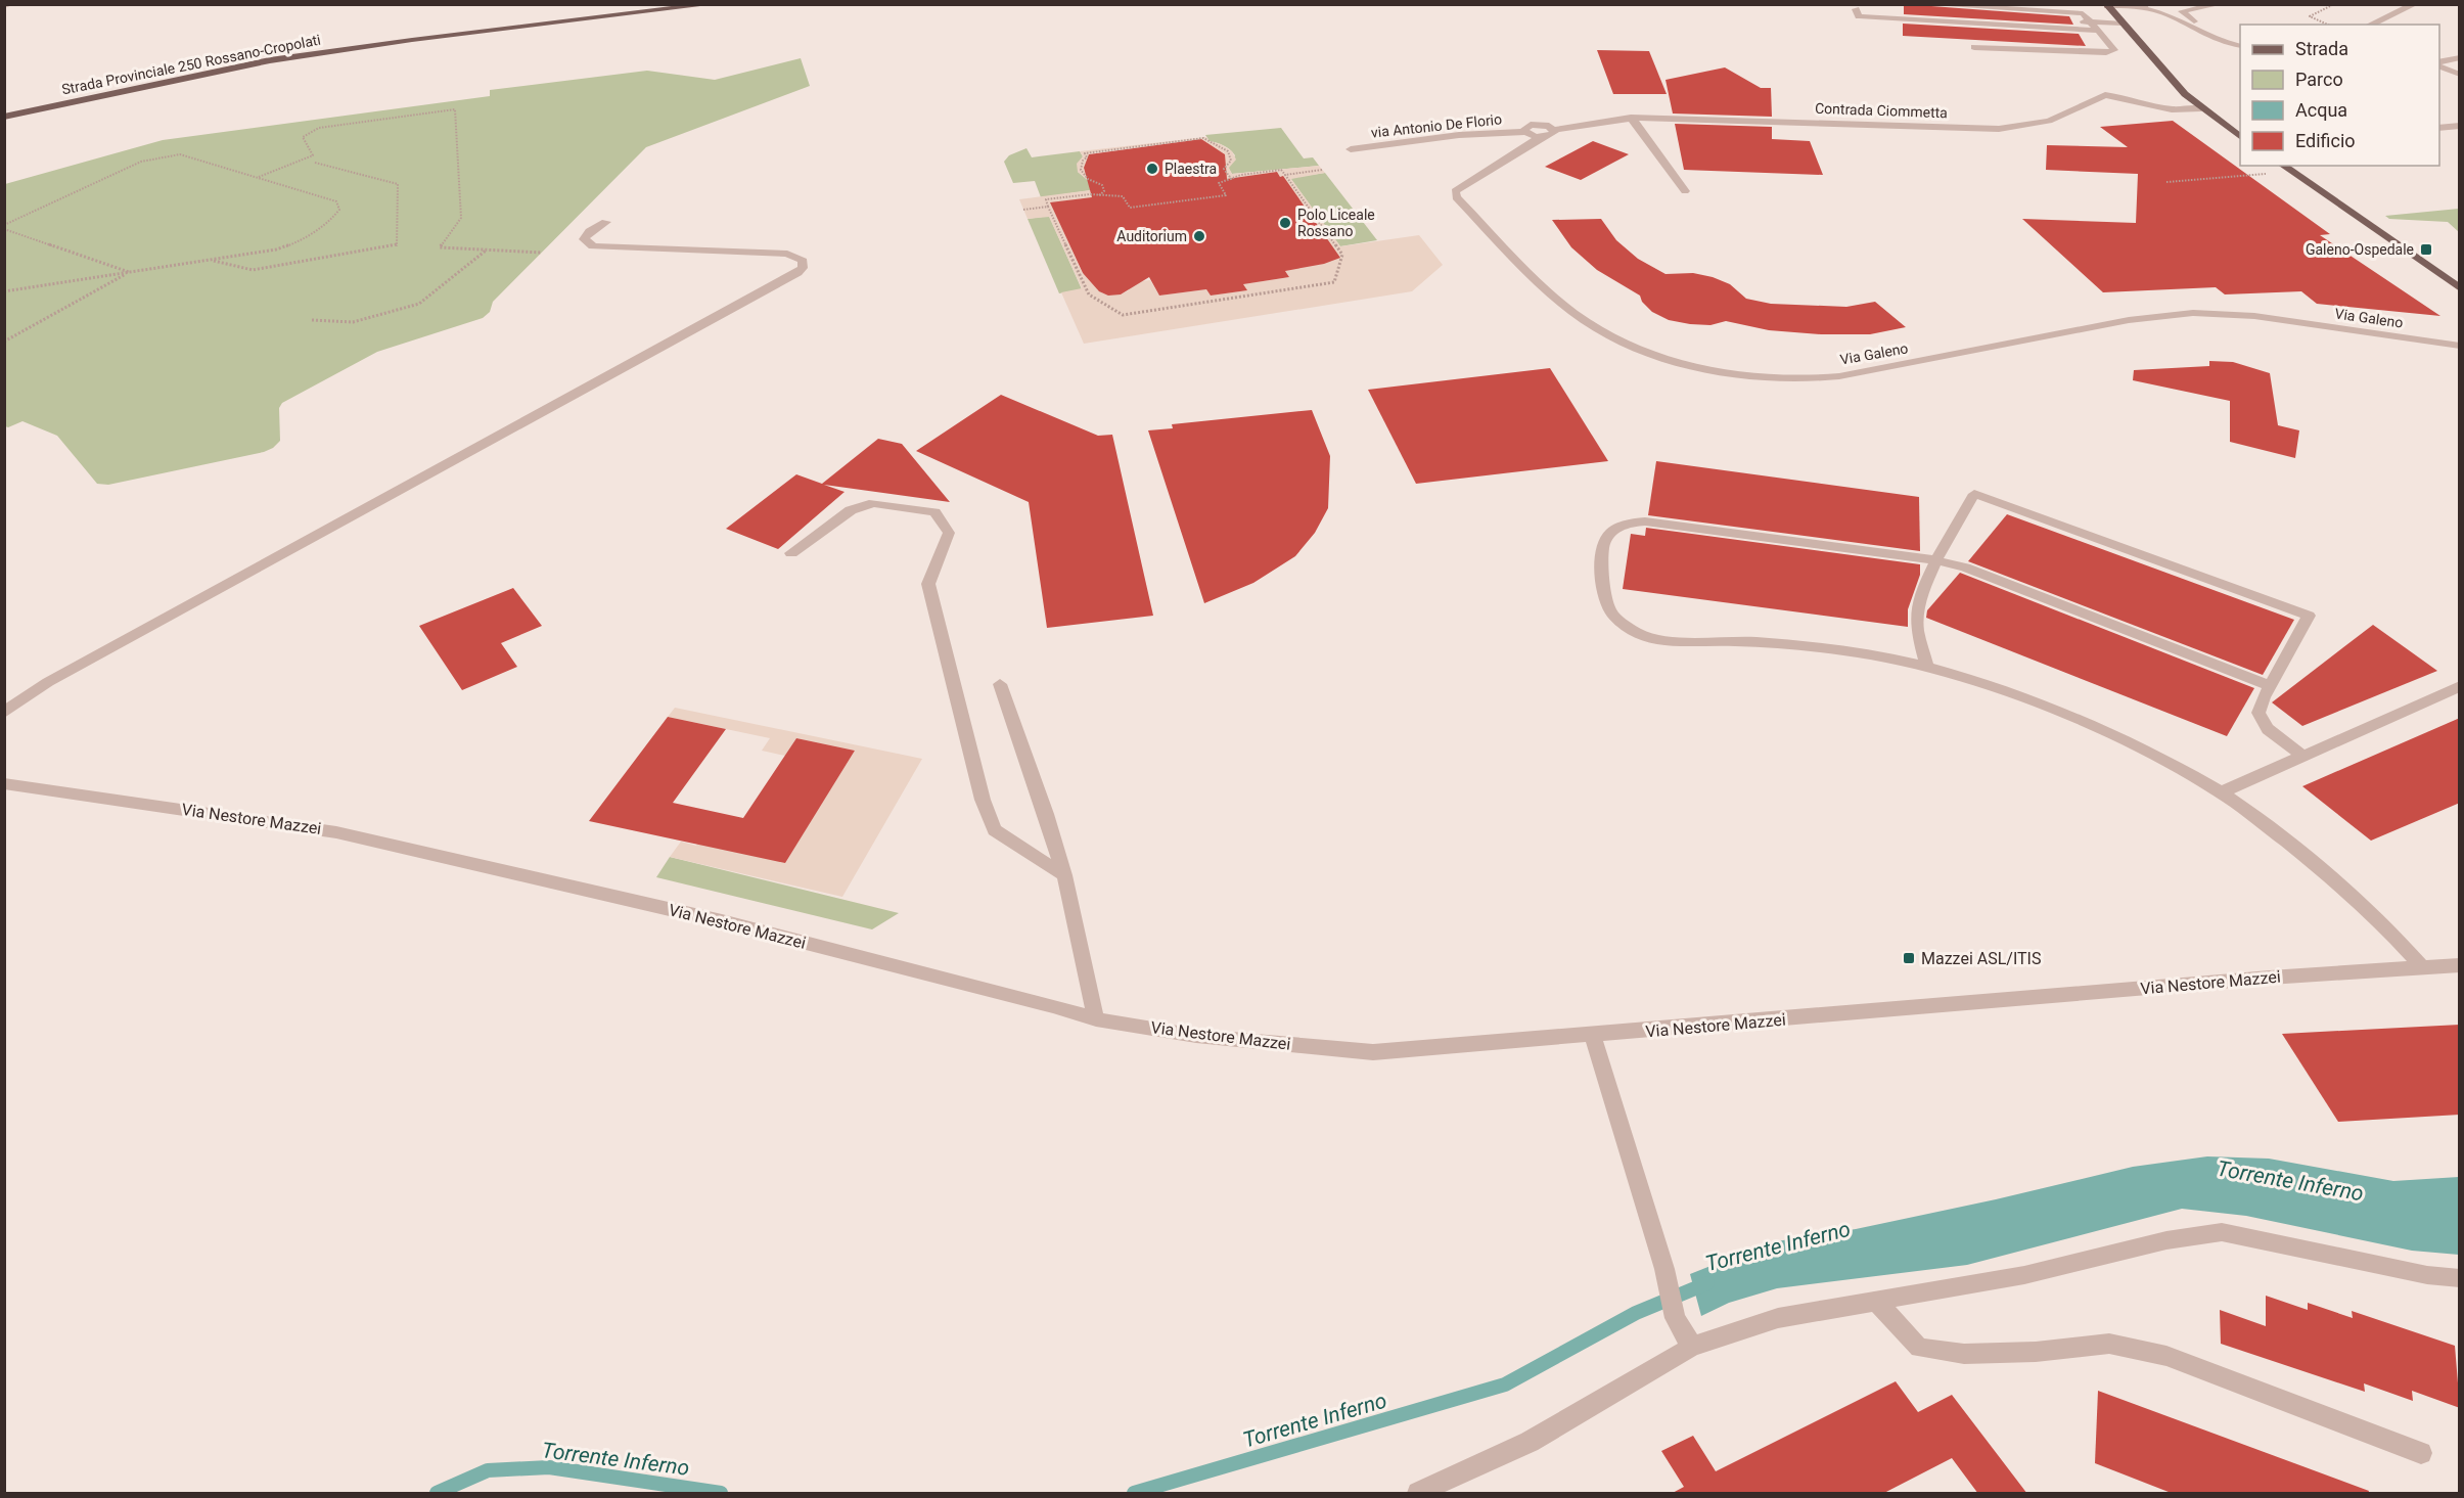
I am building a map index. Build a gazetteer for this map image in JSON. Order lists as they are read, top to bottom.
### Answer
{
  "streets": {
    "main road": ["Strada Provinciale 250 Rossano-Cropolati"],
    "street": [
      "Contrada Ciommetta",
      "via Antonio De Florio",
      "Via Galeno",
      "Via Nestore Mazzei"
    ]
  },
  "water": ["Torrente Inferno"],
  "places": {
    "other": ["Plaestra", "Polo Liceale Rossano", "Auditorium"],
    "transit": ["Galeno-Ospedale", "Mazzei ASL/ITIS"]
  },
  "legend": [
    "Strada",
    "Parco",
    "Acqua",
    "Edificio"
  ]
}
